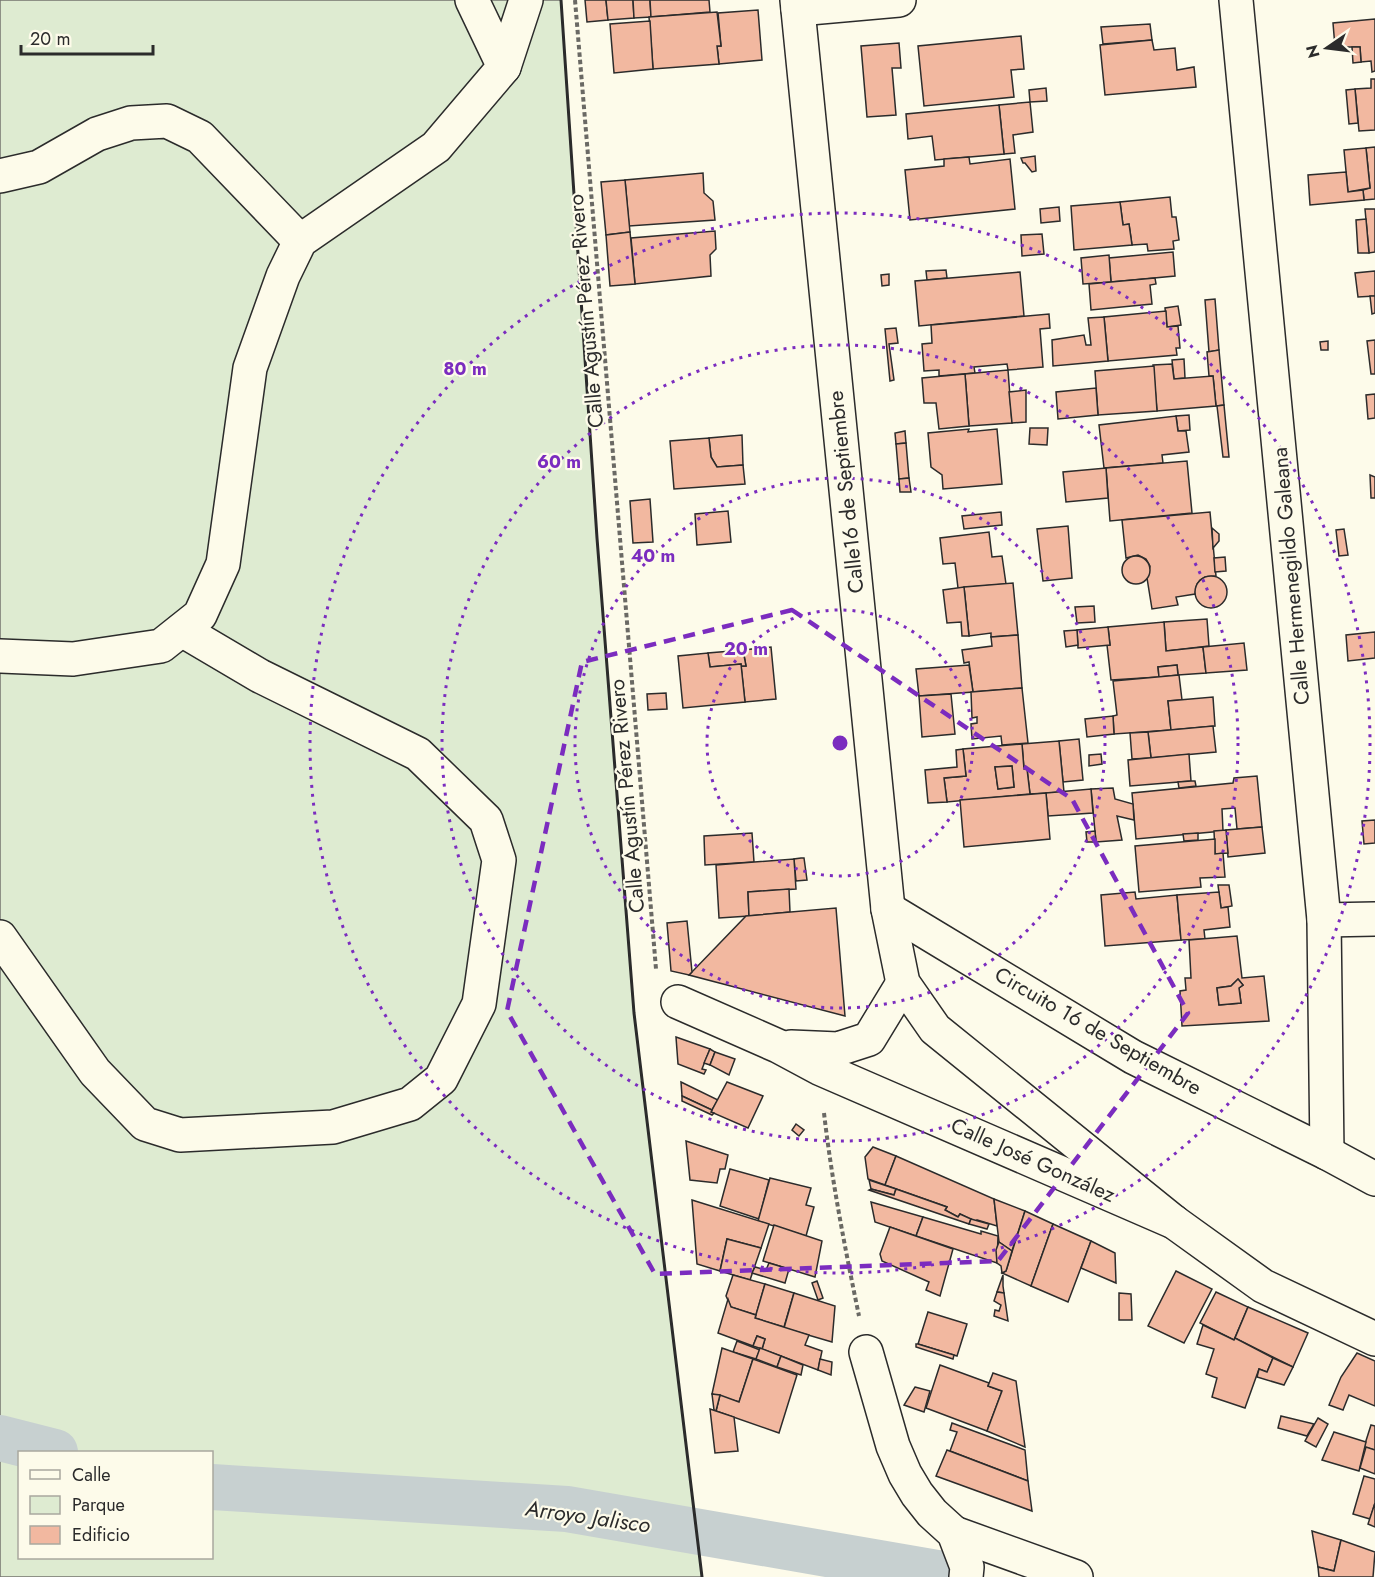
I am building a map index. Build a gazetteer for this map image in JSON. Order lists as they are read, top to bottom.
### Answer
{
  "streets": {
    "street": [
      "Calle16 de Septiembre",
      "Calle Hermenegildo Galeana",
      "Circuito 16 de Septiembre",
      "Calle José González"
    ],
    "path": ["Calle Agustín Pérez Rivero"]
  },
  "crossings": [
    ["Calle Agustín Pérez Rivero", "Calle José González"],
    ["Calle16 de Septiembre", "Circuito 16 de Septiembre"],
    ["Calle Hermenegildo Galeana", "Circuito 16 de Septiembre"]
  ],
  "water": ["Arroyo Jalisco"],
  "legend": ["Calle", "Parque", "Edificio"],
  "scale_bar": "20 m",
  "north": "left",
  "rings": [
    "80 m",
    "60 m",
    "40 m",
    "20 m"
  ]
}
